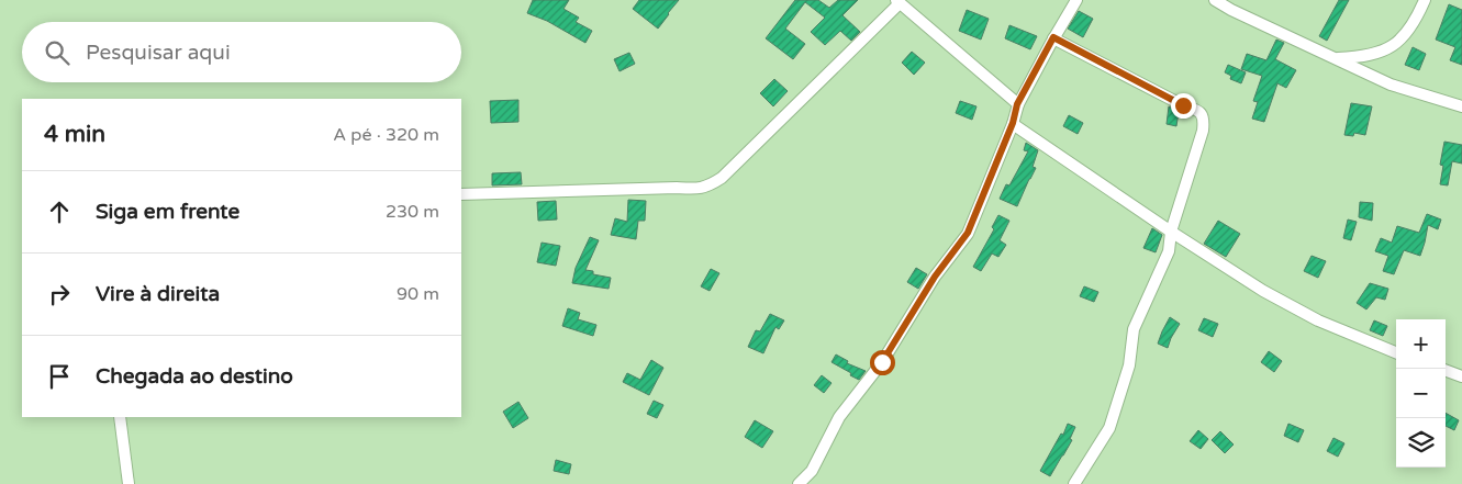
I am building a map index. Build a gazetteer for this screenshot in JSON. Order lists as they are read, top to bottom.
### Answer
{
  "page": {
    "search": "Pesquisar aqui",
    "heading": ["4 min", "A pé · 320 m"],
    "list": [
      ["Siga em frente", "230 m"],
      ["Vire à direita", "90 m"],
      "Chegada ao destino"
    ],
    "map_buttons": ["+", "−"]
  }
}
